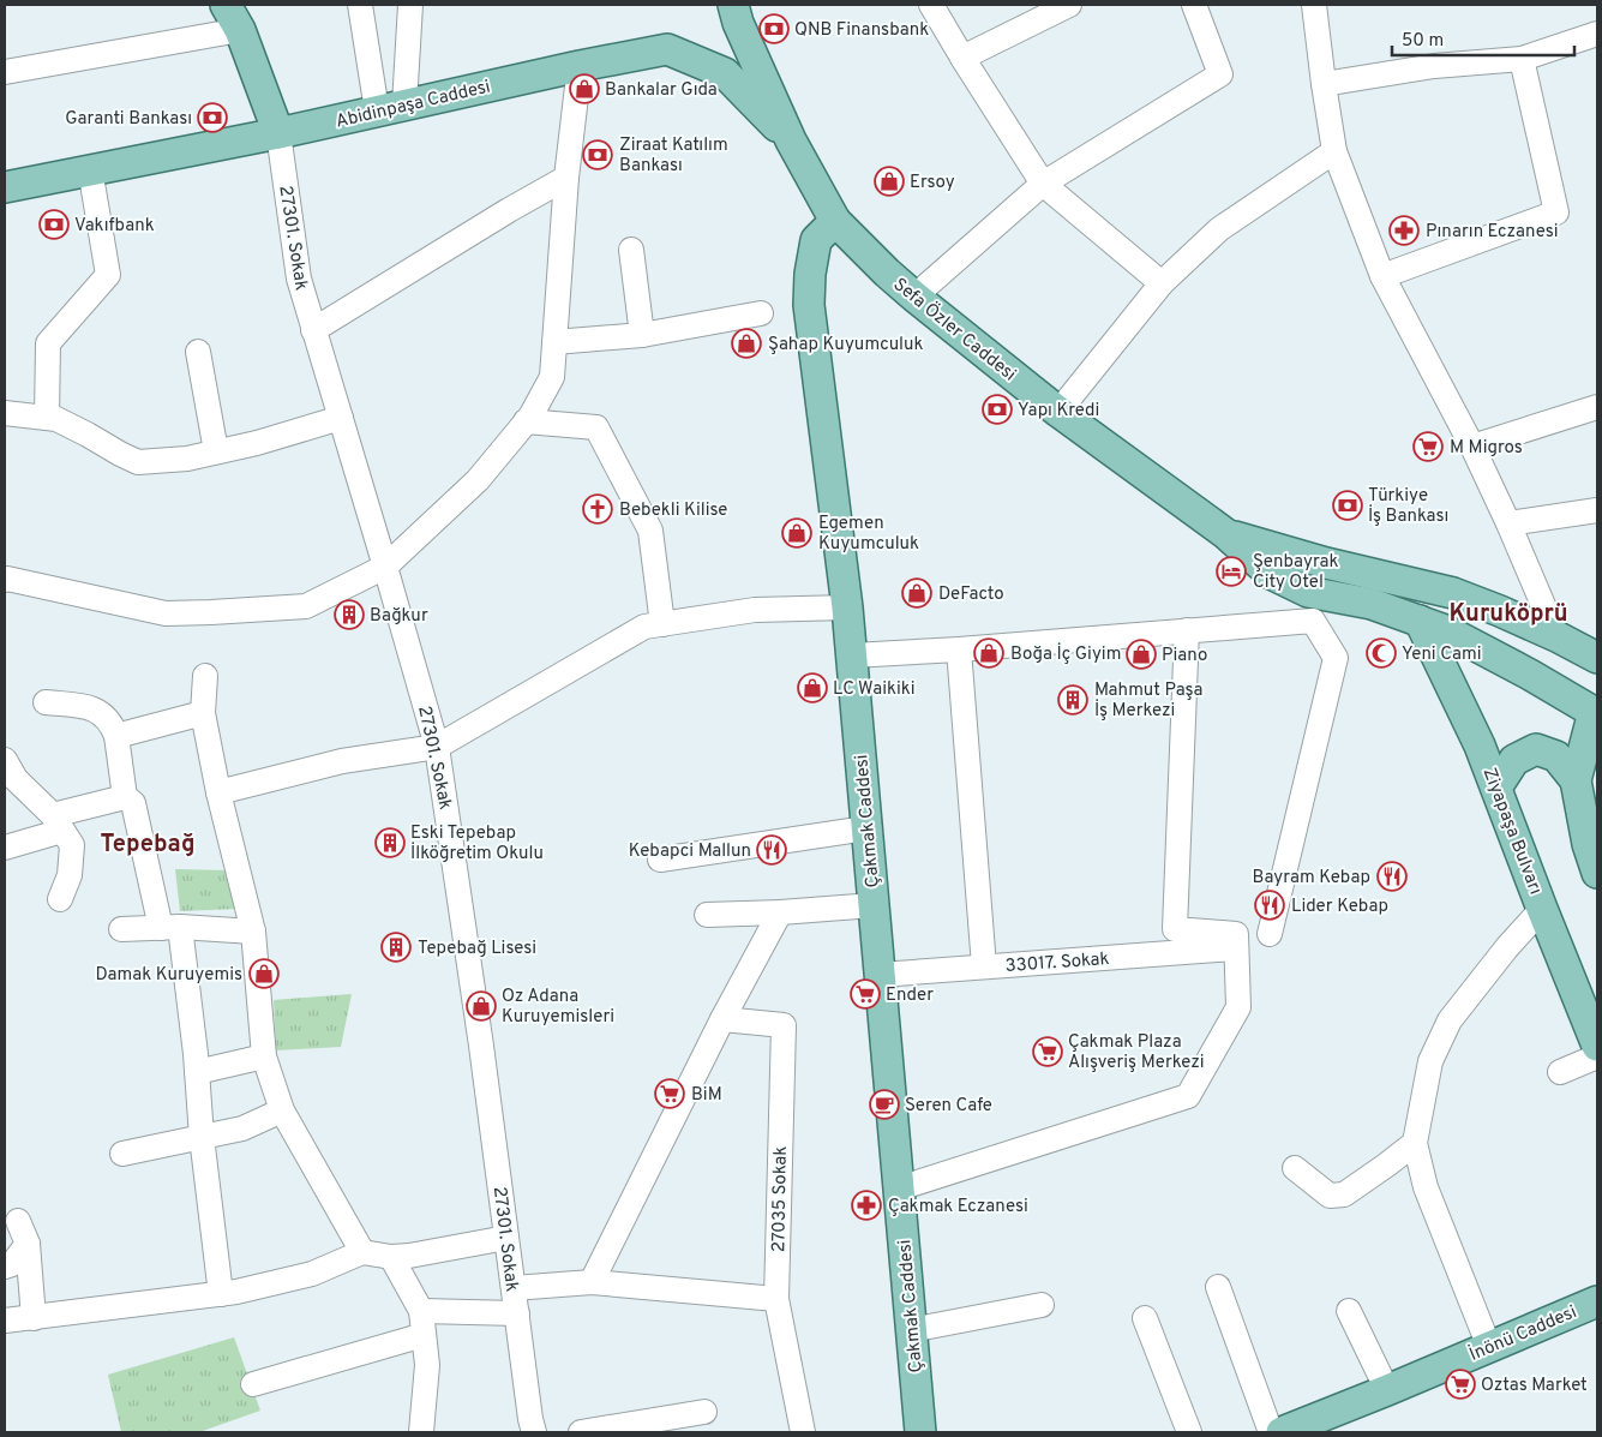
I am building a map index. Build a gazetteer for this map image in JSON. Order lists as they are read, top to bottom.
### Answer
{
  "streets": {
    "main road": [
      "Abidinpaşa Caddesi",
      "Sefa Özler Caddesi",
      "Çakmak Caddesi",
      "Ziyapaşa Bulvarı",
      "İnönü Caddesi"
    ],
    "street": ["27301. Sokak", "33017. Sokak", "27035 Sokak"]
  },
  "crossings": [
    ["Abidinpaşa Caddesi", "27301. Sokak"],
    ["Abidinpaşa Caddesi", "Sefa Özler Caddesi"],
    ["Sefa Özler Caddesi", "Çakmak Caddesi"],
    ["Sefa Özler Caddesi", "Ziyapaşa Bulvarı"],
    ["Çakmak Caddesi", "33017. Sokak"]
  ],
  "districts": ["Kuruköprü", "Tepebağ"],
  "places": {
    "bank": [
      "QNB Finansbank",
      "Garanti Bankası",
      "Ziraat Katılım Bankası",
      "Vakıfbank",
      "Yapı Kredi",
      "Türkiye İş Bankası"
    ],
    "shop": [
      "Bankalar Gıda",
      "Ersoy",
      "Şahap Kuyumculuk",
      "Egemen Kuyumculuk",
      "DeFacto",
      "Boğa İç Giyim",
      "Piano",
      "LC Waikiki",
      "Damak Kuruyemis",
      "Oz Adana Kuruyemisleri"
    ],
    "pharmacy": ["Pınarın Eczanesi", "Çakmak Eczanesi"],
    "supermarket": [
      "M Migros",
      "Ender",
      "Çakmak Plaza Alışveriş Merkezi",
      "BiM",
      "Oztas Market"
    ],
    "church": ["Bebekli Kilise"],
    "hotel": ["Şenbayrak City Otel"],
    "building": [
      "Bağkur",
      "Mahmut Paşa İş Merkezi",
      "Eski Tepebap İlköğretim Okulu",
      "Tepebağ Lisesi"
    ],
    "mosque": ["Yeni Cami"],
    "restaurant": ["Kebapci Mallun", "Bayram Kebap", "Lider Kebap"],
    "cafe": ["Seren Cafe"]
  },
  "scale_bar": "50 m"
}
